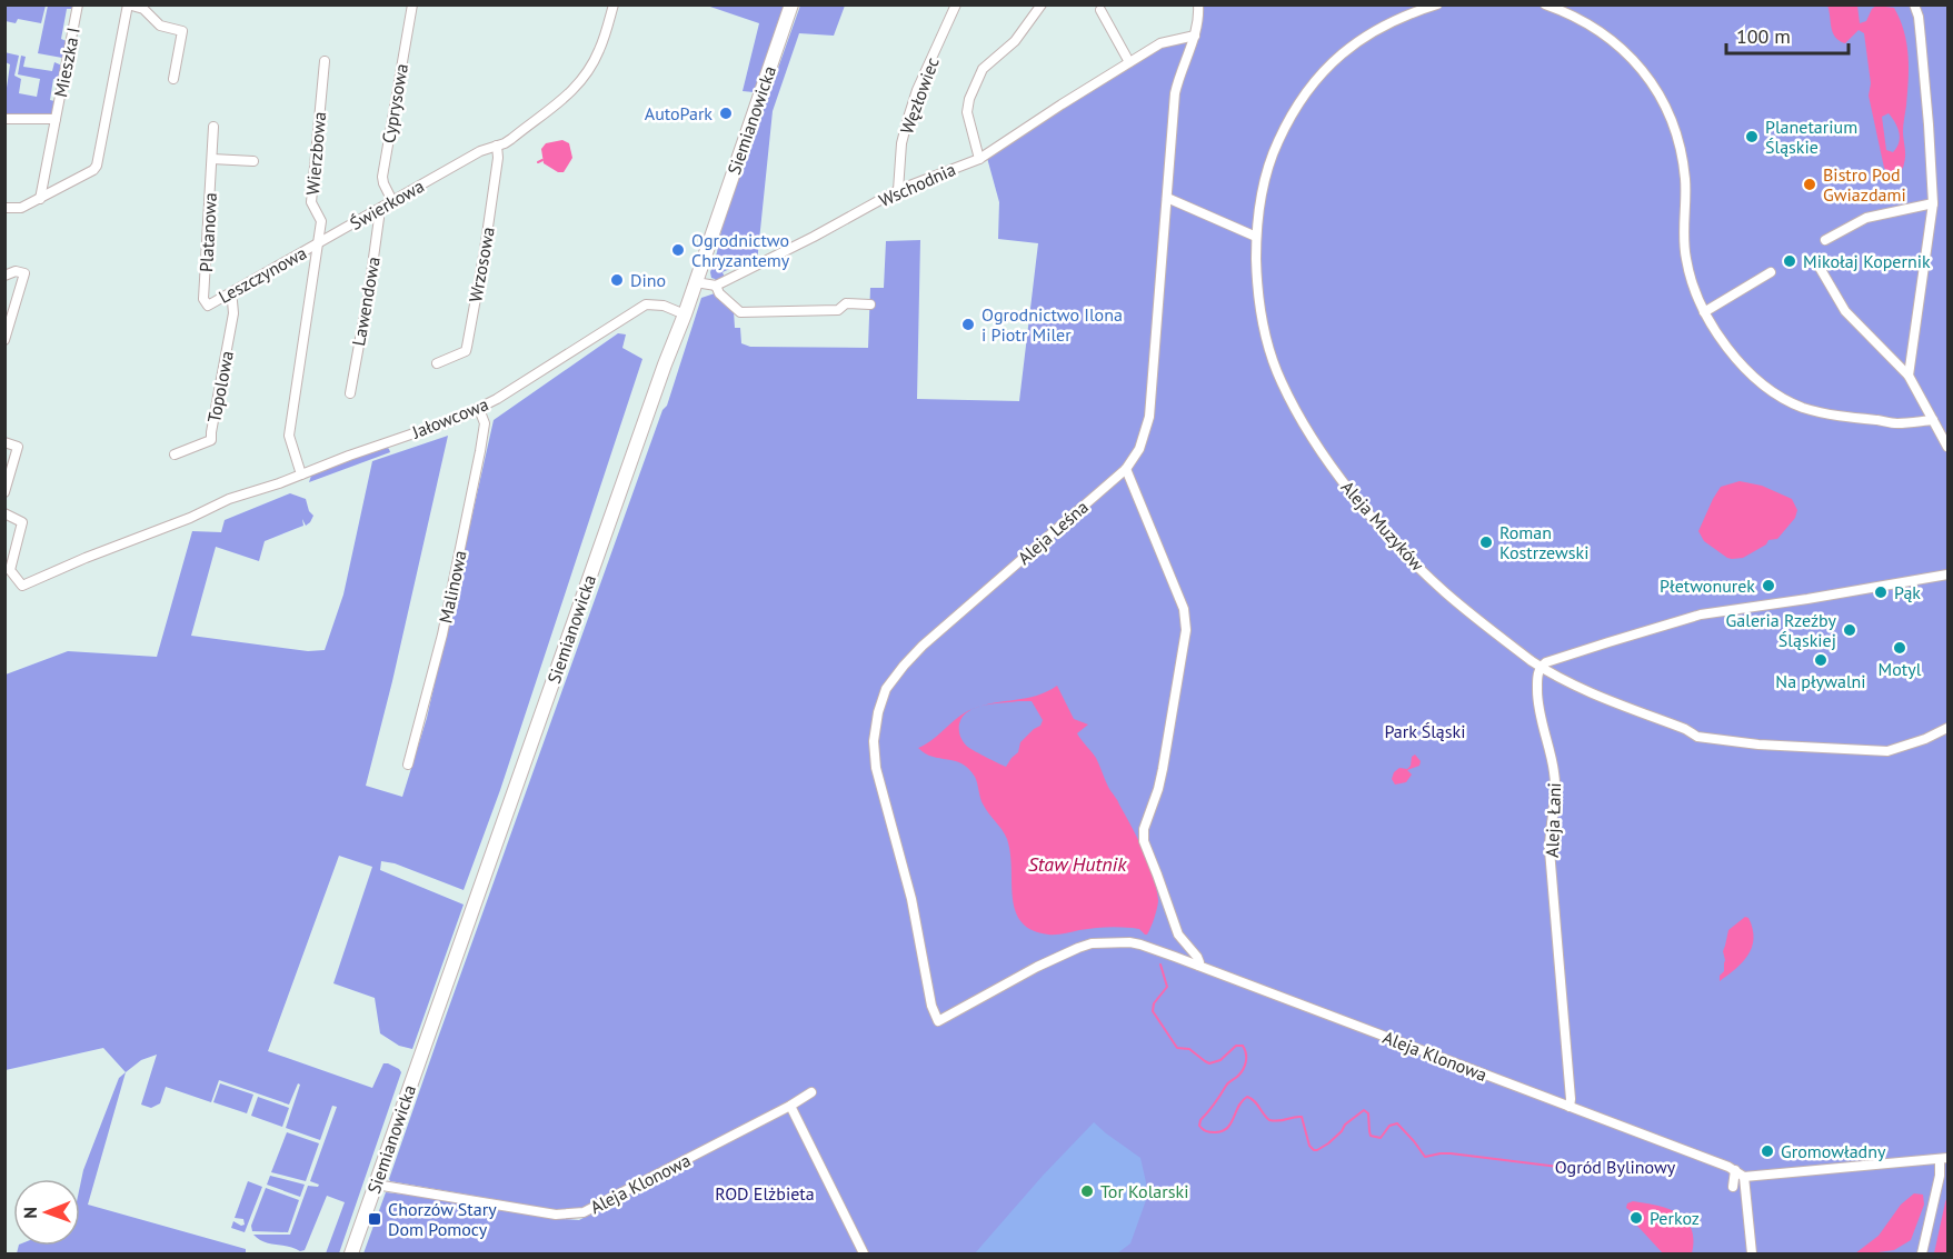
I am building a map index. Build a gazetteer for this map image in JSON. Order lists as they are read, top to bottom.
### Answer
{
  "streets": {
    "street": [
      "Mieszka I",
      "Węzłowiec",
      "Cyprysowa",
      "Siemianowicka",
      "Wierzbowa",
      "Wschodnia",
      "Świerkowa",
      "Platanowa",
      "Wrzosowa",
      "Leszczynowa",
      "Lawendowa",
      "Topolowa",
      "Jałowcowa",
      "Aleja Muzyków",
      "Aleja Leśna",
      "Malinowa",
      "Aleja Łani",
      "Aleja Klonowa"
    ]
  },
  "crossings": [
    ["Węzłowiec", "Wschodnia"],
    ["Cyprysowa", "Świerkowa"],
    ["Siemianowicka", "Jałowcowa"],
    ["Siemianowicka", "Aleja Klonowa"],
    ["Wierzbowa", "Świerkowa"],
    ["Wierzbowa", "Leszczynowa"],
    ["Wschodnia", "Aleja Leśna"],
    ["Świerkowa", "Wrzosowa"],
    ["Świerkowa", "Leszczynowa"],
    ["Świerkowa", "Lawendowa"],
    ["Platanowa", "Leszczynowa"],
    ["Leszczynowa", "Topolowa"],
    ["Jałowcowa", "Malinowa"],
    ["Aleja Muzyków", "Aleja Łani"],
    ["Aleja Leśna", "Aleja Klonowa"],
    ["Aleja Łani", "Aleja Klonowa"]
  ],
  "water": ["Staw Hutnik"],
  "parks": ["Park Śląski", "Ogród Bylinowy", "ROD Elżbieta"],
  "places": {
    "other": [
      "AutoPark",
      "Planetarium Śląskie",
      "Bistro Pod Gwiazdami",
      "Ogrodnictwo Chryzantemy",
      "Mikołaj Kopernik",
      "Dino",
      "Ogrodnictwo Ilona i Piotr Miler",
      "Roman Kostrzewski",
      "Płetwonurek",
      "Pąk",
      "Galeria Rzeźby Śląskiej",
      "Motyl",
      "Na pływalni",
      "Gromowładny",
      "Tor Kolarski",
      "Perkoz"
    ],
    "transit": ["Chorzów Stary Dom Pomocy"]
  },
  "scale_bar": "100 m",
  "north": "left"
}
